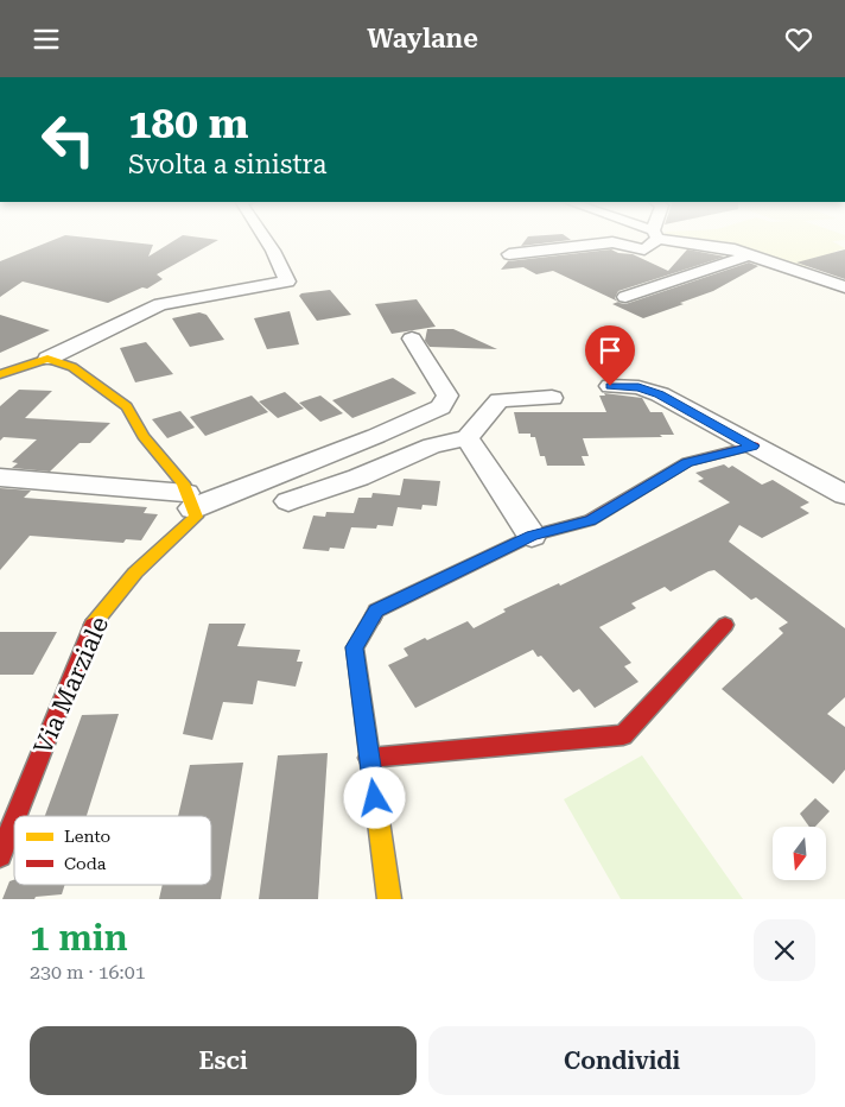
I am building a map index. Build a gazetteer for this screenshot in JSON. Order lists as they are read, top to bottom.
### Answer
{
  "streets": {
    "street": ["Via Marziale"]
  },
  "legend": ["Lento", "Coda"],
  "north": "bottom",
  "page": {
    "header": "Waylane",
    "turn": ["180 m", "Svolta a sinistra"],
    "heading": ["1 min", "230 m · 16:01"],
    "buttons": ["Esci", "Condividi"]
  }
}
